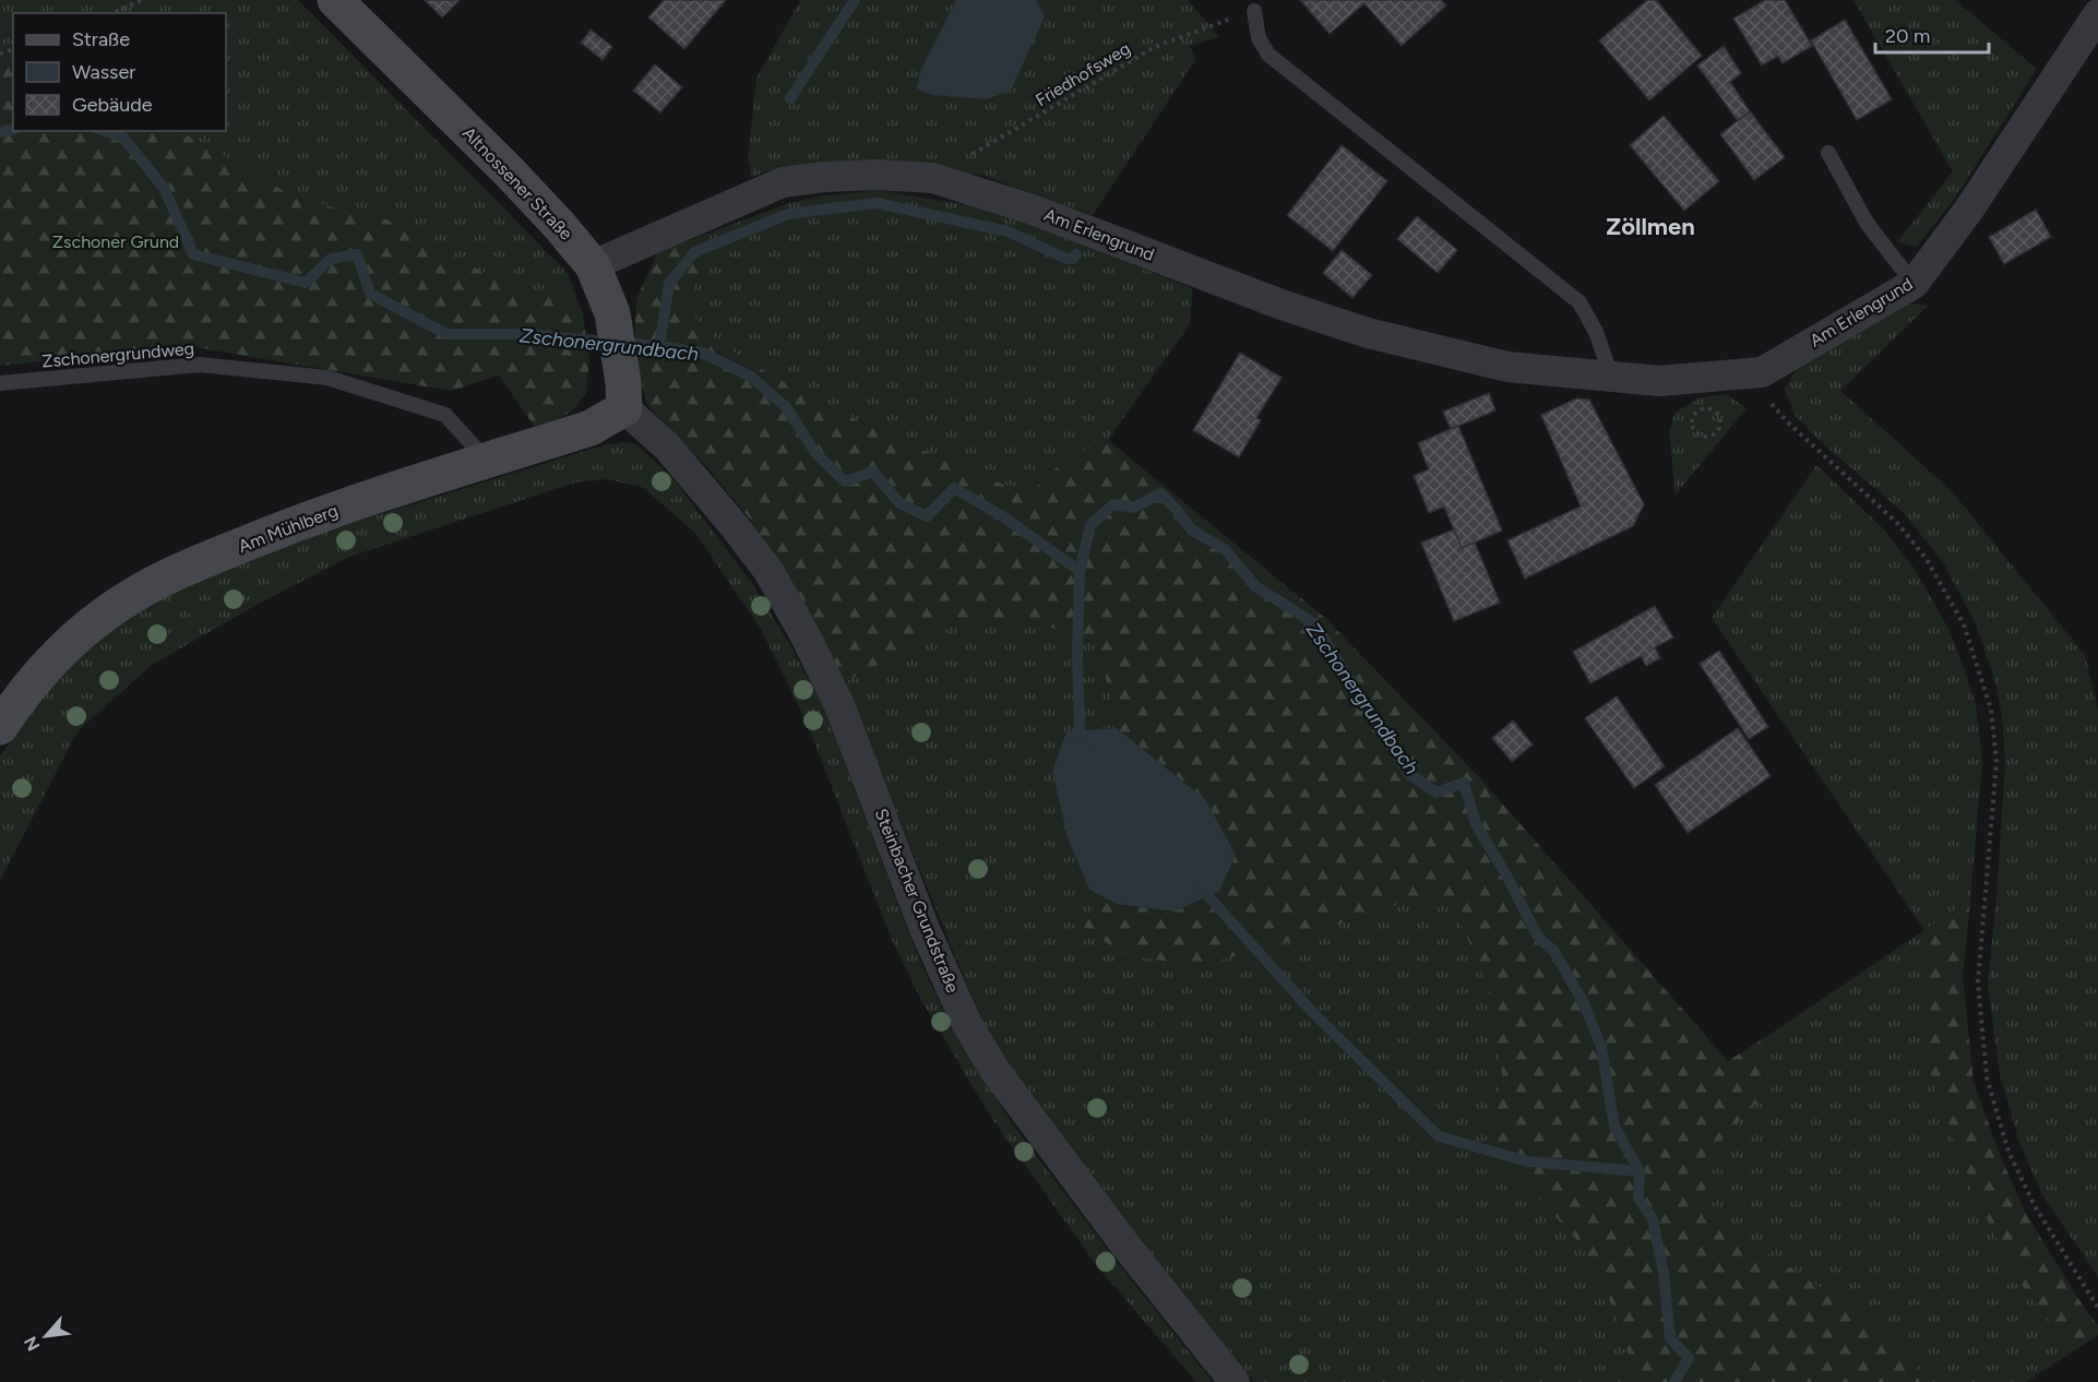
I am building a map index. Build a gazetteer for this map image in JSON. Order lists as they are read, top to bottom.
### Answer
{
  "streets": {
    "street": [
      "Altnossener Straße",
      "Am Erlengrund",
      "Am Mühlberg",
      "Steinbacher Grundstraße"
    ],
    "lane": ["Zschonergrundweg"],
    "path": ["Friedhofsweg"]
  },
  "crossings": [
    ["Friedhofsweg", "Am Erlengrund"],
    ["Altnossener Straße", "Am Erlengrund"],
    ["Altnossener Straße", "Am Mühlberg"],
    ["Altnossener Straße", "Steinbacher Grundstraße"],
    ["Zschonergrundweg", "Am Mühlberg"],
    ["Am Mühlberg", "Steinbacher Grundstraße"]
  ],
  "districts": ["Zöllmen"],
  "water": ["Zschonergrundbach"],
  "parks": ["Zschoner Grund"],
  "legend": ["Straße", "Wasser", "Gebäude"],
  "scale_bar": "20 m",
  "north": "bottom left"
}
